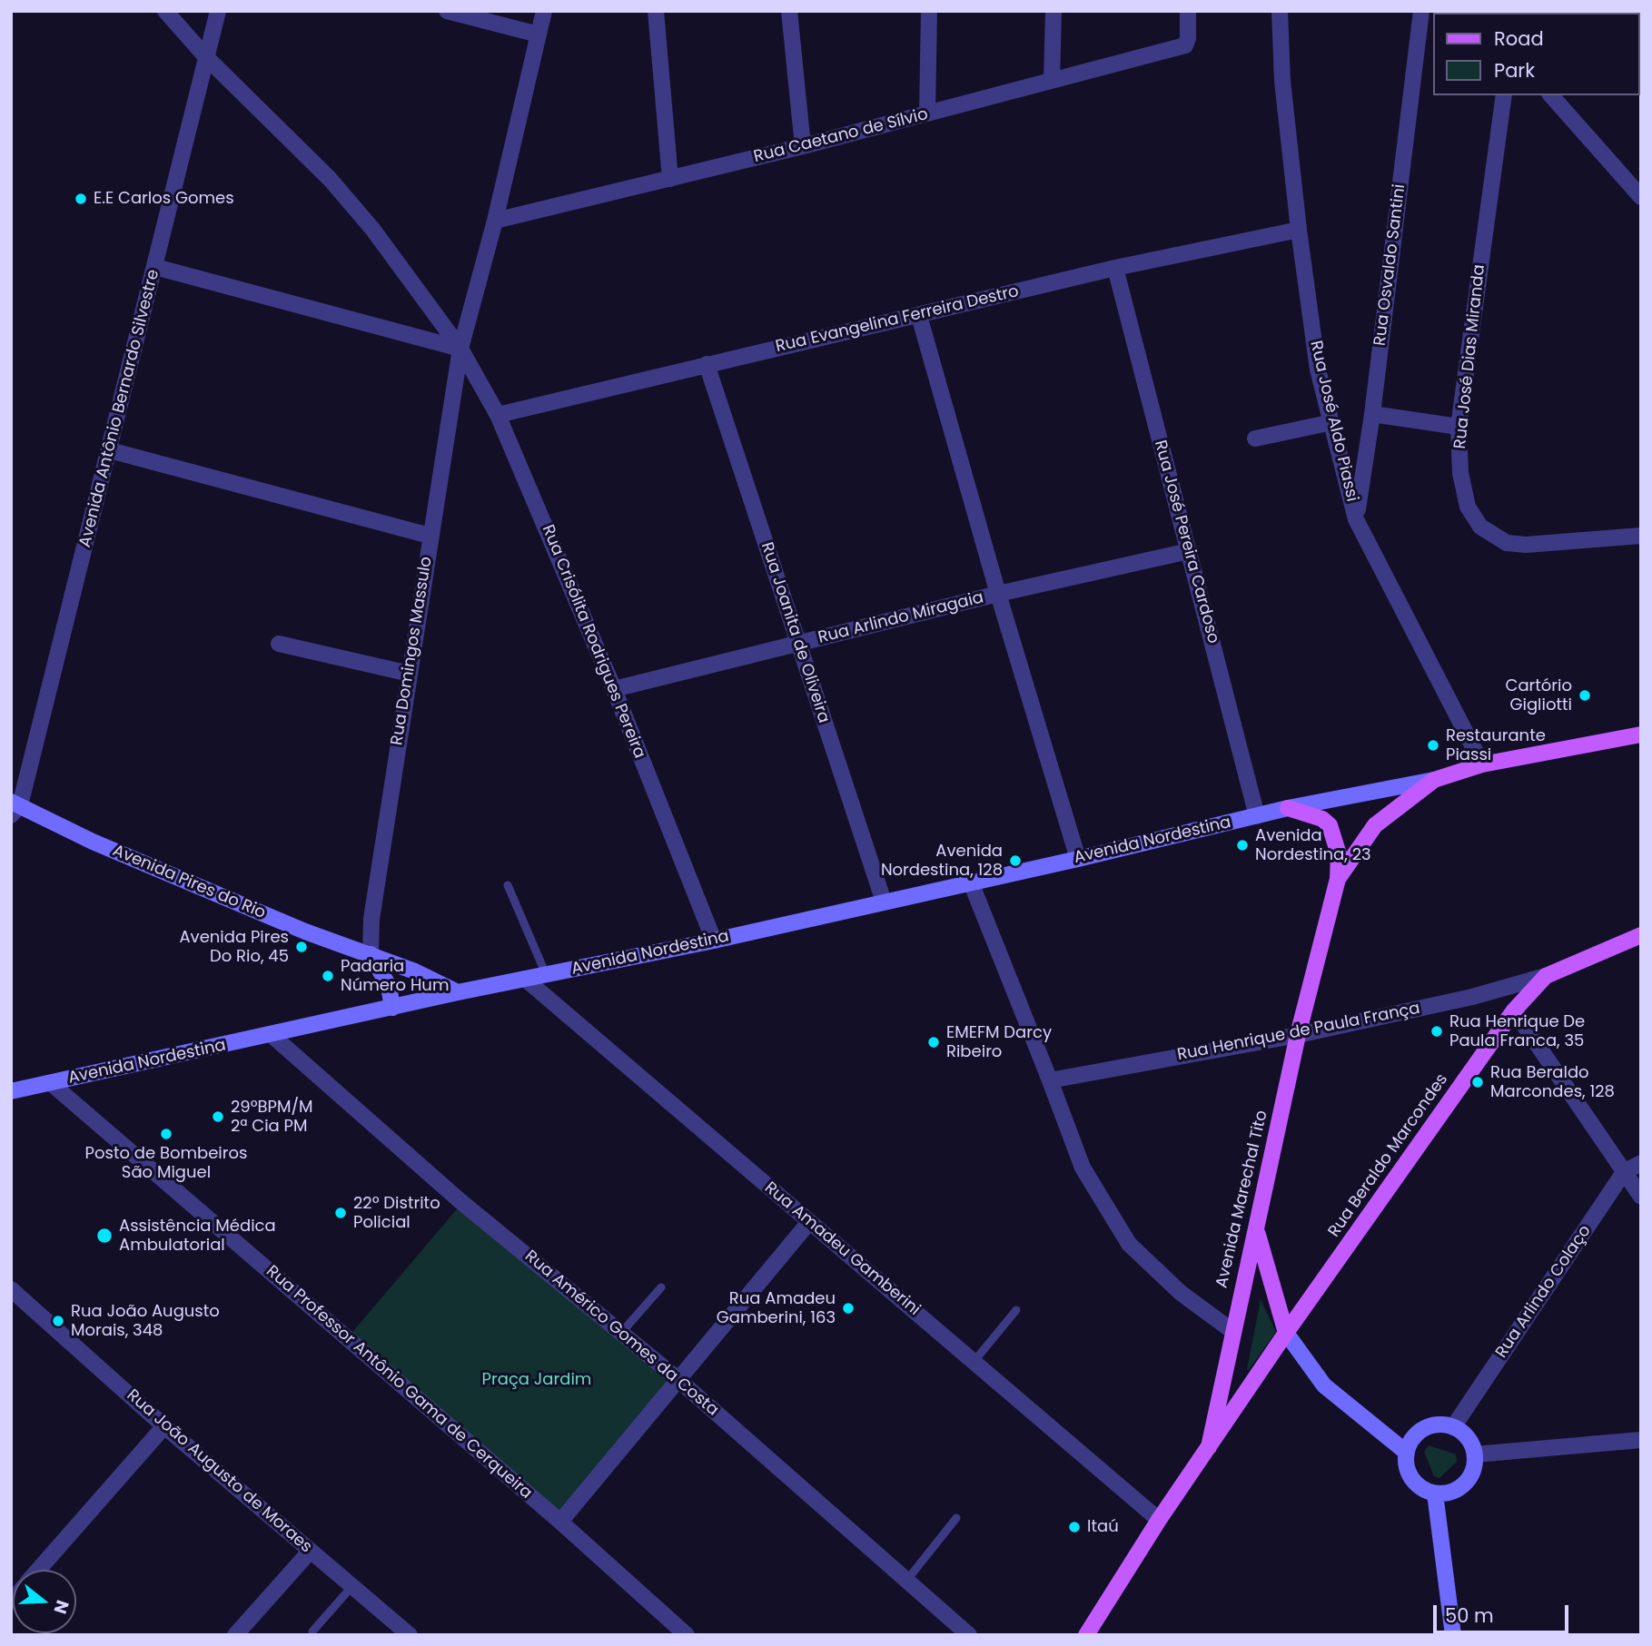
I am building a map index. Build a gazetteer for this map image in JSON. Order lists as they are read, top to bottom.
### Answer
{
  "streets": {
    "main road": [
      "Avenida Nordestina",
      "Avenida Pires do Rio",
      "Rua Beraldo Marcondes",
      "Avenida Marechal Tito"
    ],
    "street": [
      "Rua Caetano de Sílvio",
      "Rua Osvaldo Santini",
      "Rua Evangelina Ferreira Destro",
      "Rua José Dias Miranda",
      "Avenida Antônio Bernardo Silvestre",
      "Rua José Aldo Piassi",
      "Rua José Pereira Cardoso",
      "Rua Arlindo Miragaia",
      "Rua Joanita de Oliveira",
      "Rua Crisólita Rodrigues Pereira",
      "Rua Domingos Massulo",
      "Rua Henrique de Paula França",
      "Rua Amadeu Gamberini",
      "Rua Arlindo Colaço",
      "Rua Américo Gomes da Costa",
      "Rua Professor Antônio Gama de Cerqueira",
      "Rua João Augusto de Moraes"
    ]
  },
  "crossings": [
    ["Rua Caetano de Sílvio", "Rua Domingos Massulo"],
    ["Rua Osvaldo Santini", "Rua José Aldo Piassi"],
    ["Rua Evangelina Ferreira Destro", "Rua José Aldo Piassi"],
    ["Rua Evangelina Ferreira Destro", "Rua José Pereira Cardoso"],
    ["Rua Evangelina Ferreira Destro", "Rua Joanita de Oliveira"],
    ["Rua Evangelina Ferreira Destro", "Rua Crisólita Rodrigues Pereira"],
    ["Avenida Antônio Bernardo Silvestre", "Rua Crisólita Rodrigues Pereira"],
    ["Avenida Antônio Bernardo Silvestre", "Avenida Pires do Rio"],
    ["Rua José Aldo Piassi", "Avenida Marechal Tito"],
    ["Rua José Pereira Cardoso", "Rua Arlindo Miragaia"],
    ["Rua José Pereira Cardoso", "Avenida Nordestina"],
    ["Rua Arlindo Miragaia", "Rua Joanita de Oliveira"],
    ["Rua Arlindo Miragaia", "Rua Crisólita Rodrigues Pereira"],
    ["Rua Joanita de Oliveira", "Avenida Nordestina"],
    ["Rua Crisólita Rodrigues Pereira", "Rua Domingos Massulo"],
    ["Rua Crisólita Rodrigues Pereira", "Avenida Nordestina"],
    ["Rua Domingos Massulo", "Avenida Pires do Rio"],
    ["Avenida Nordestina", "Avenida Pires do Rio"],
    ["Avenida Nordestina", "Avenida Marechal Tito"],
    ["Avenida Nordestina", "Rua Amadeu Gamberini"],
    ["Avenida Nordestina", "Rua Américo Gomes da Costa"],
    ["Avenida Nordestina", "Rua Professor Antônio Gama de Cerqueira"],
    ["Rua Henrique de Paula França", "Rua Beraldo Marcondes"],
    ["Rua Henrique de Paula França", "Avenida Marechal Tito"],
    ["Rua Beraldo Marcondes", "Avenida Marechal Tito"],
    ["Avenida Marechal Tito", "Rua Amadeu Gamberini"]
  ],
  "parks": ["Praça Jardim"],
  "places": [
    "E.E Carlos Gomes",
    "Cartório Gigliotti",
    "Restaurante Piassi",
    "Avenida Nordestina, 23",
    "Avenida Nordestina, 128",
    "Avenida Pires Do Rio, 45",
    "Padaria Número Hum",
    "Rua Henrique De Paula Franca, 35",
    "EMEFM Darcy Ribeiro",
    "Rua Beraldo Marcondes, 128",
    "29ºBPM/M 2ª Cia PM",
    "Posto de Bombeiros São Miguel",
    "22º Distrito Policial",
    "Assistência Médica Ambulatorial",
    "Rua Amadeu Gamberini, 163",
    "Rua João Augusto Morais, 348",
    "Itaú"
  ],
  "legend": ["Road", "Park"],
  "scale_bar": "50 m",
  "north": "right"
}
